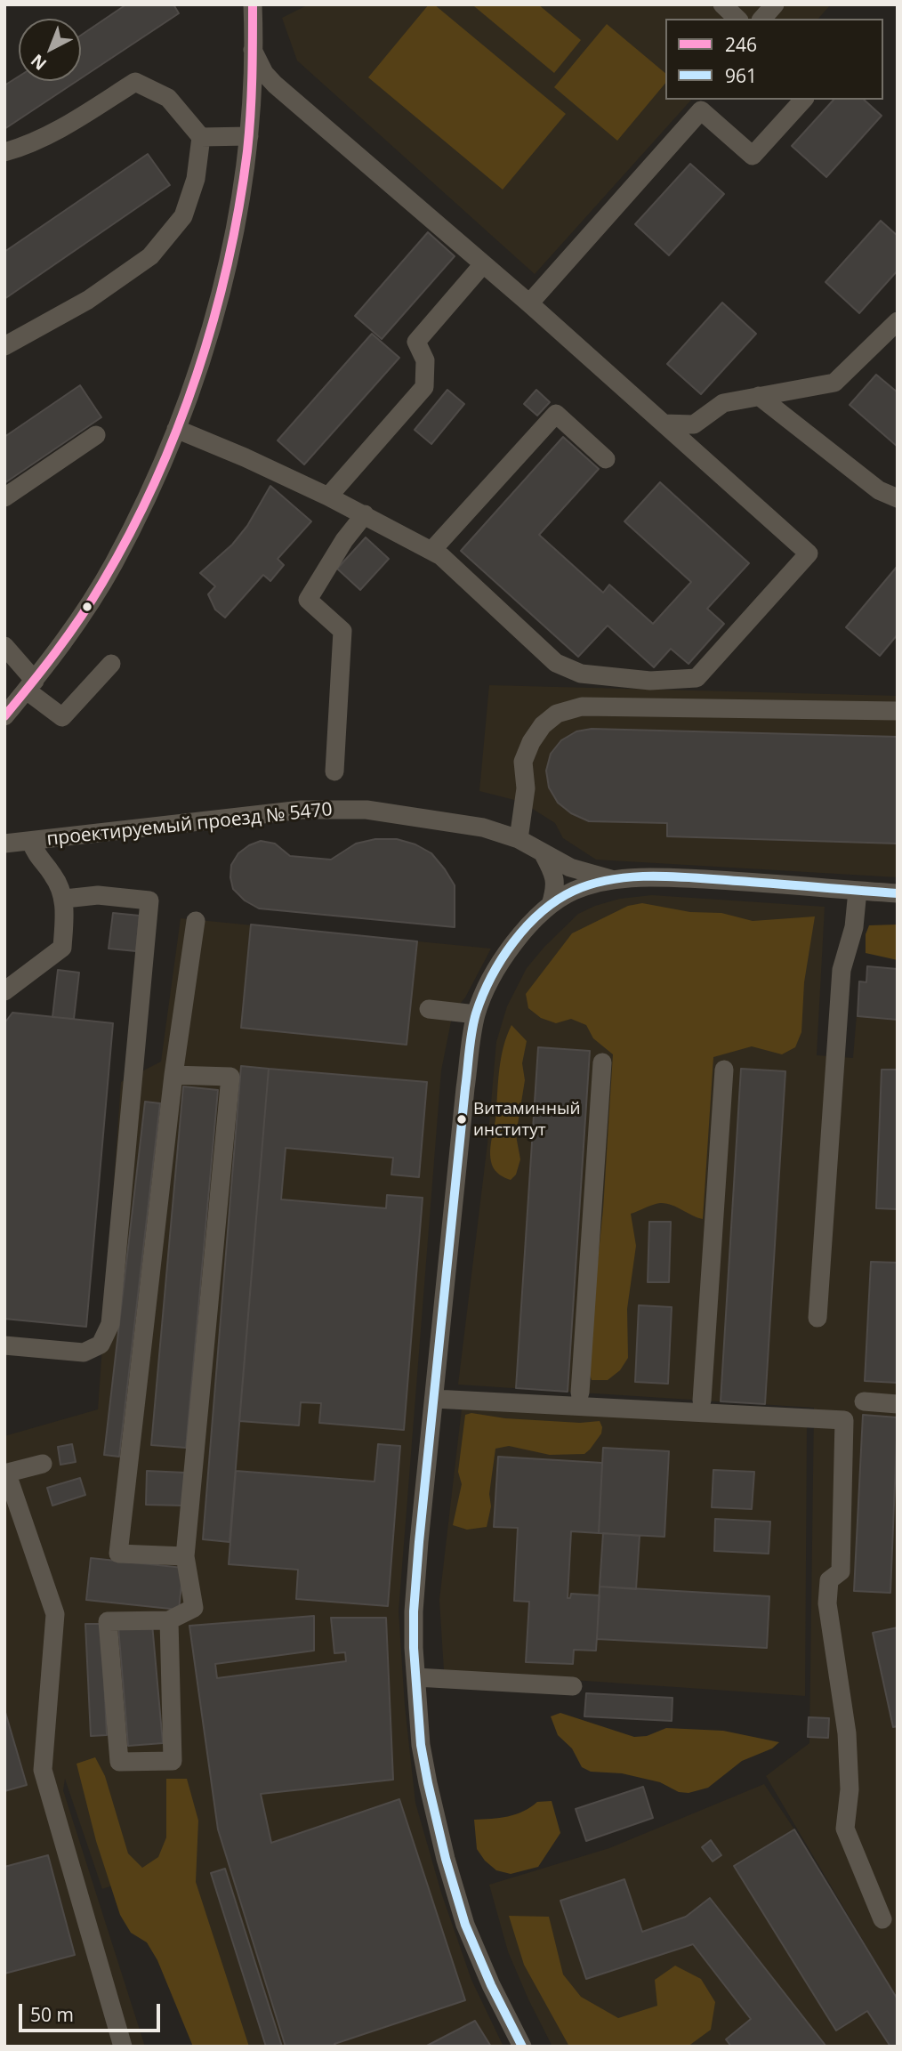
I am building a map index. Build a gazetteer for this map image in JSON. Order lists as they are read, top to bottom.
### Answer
{
  "streets": {
    "street": ["проектируемый проезд № 5470"]
  },
  "places": ["Витаминный институт"],
  "lines": ["transit line 246", "transit line 961"],
  "legend": ["246", "961"],
  "scale_bar": "50 m",
  "north": "bottom left"
}
